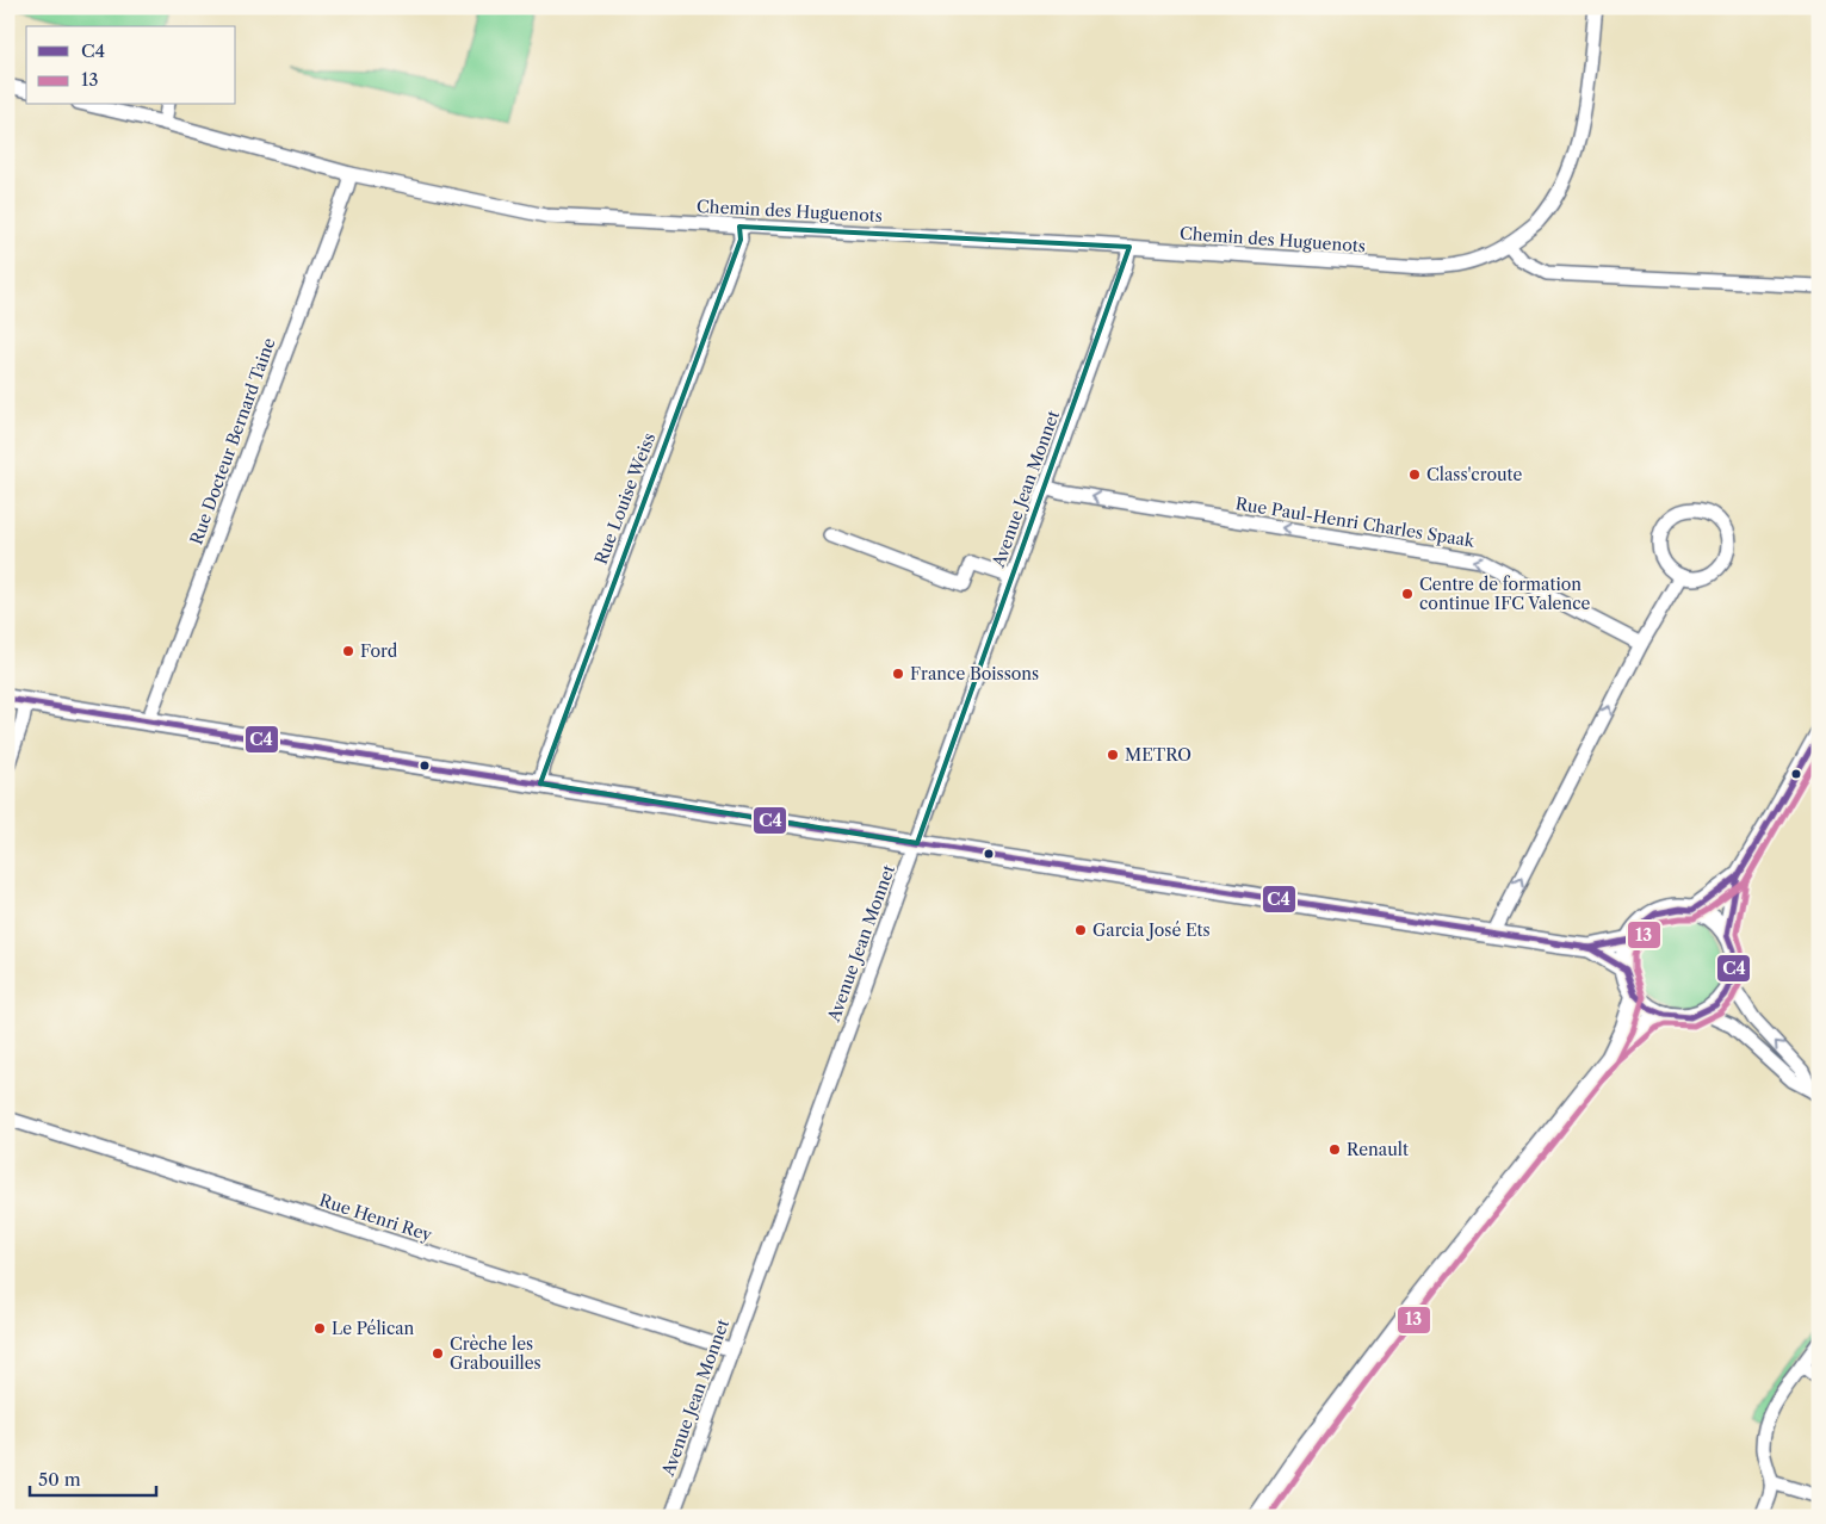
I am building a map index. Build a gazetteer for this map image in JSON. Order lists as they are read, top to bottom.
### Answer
{
  "streets": {
    "street": [
      "Chemin des Huguenots",
      "Rue Docteur Bernard Taine",
      "Avenue Jean Monnet",
      "Rue Louise Weiss",
      "Rue Paul-Henri Charles Spaak",
      "Rue Henri Rey"
    ]
  },
  "crossings": [
    ["Chemin des Huguenots", "Rue Docteur Bernard Taine"],
    ["Chemin des Huguenots", "Avenue Jean Monnet"],
    ["Chemin des Huguenots", "Rue Louise Weiss"],
    ["Avenue Jean Monnet", "Rue Paul-Henri Charles Spaak"],
    ["Avenue Jean Monnet", "Rue Henri Rey"]
  ],
  "one_way": ["Rue Paul-Henri Charles Spaak"],
  "places": [
    "Class'croute",
    "Centre de formation continue IFC Valence",
    "Ford",
    "France Boissons",
    "METRO",
    "Garcia José Ets",
    "Renault",
    "Le Pélican",
    "Crèche les Grabouilles"
  ],
  "lines": ["transit line C4", "transit line 13"],
  "legend": ["C4", "13"],
  "scale_bar": "50 m"
}
